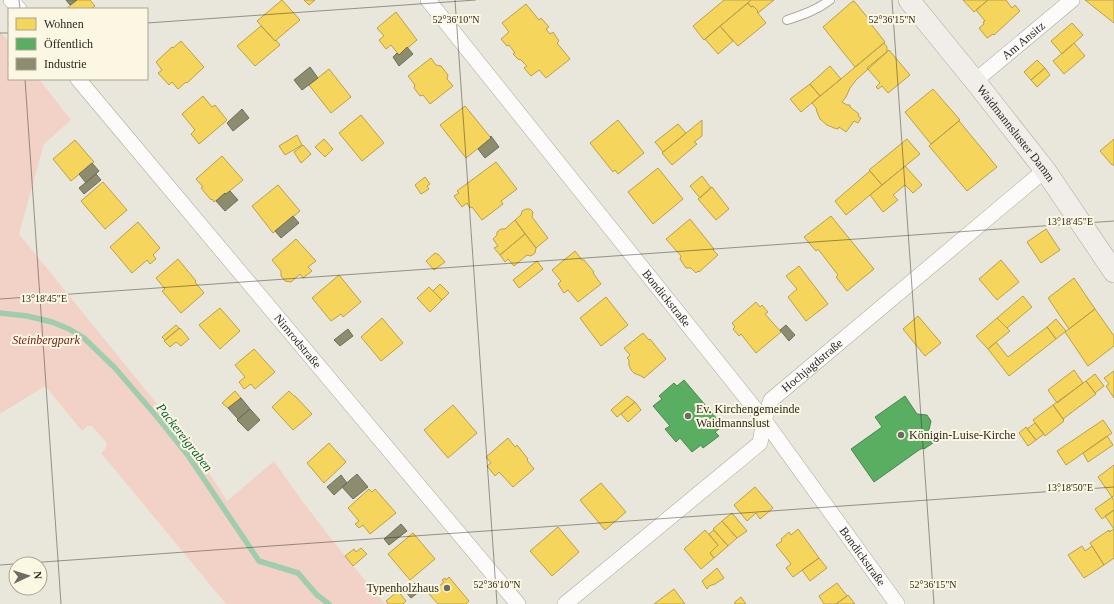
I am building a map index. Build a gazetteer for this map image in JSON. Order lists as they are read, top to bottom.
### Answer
{
  "streets": {
    "main road": ["Waidmannsluster Damm"],
    "street": [
      "Am Ansitz",
      "Bondickstraße",
      "Nimrodstraße",
      "Hochjagdstraße"
    ]
  },
  "crossings": [
    ["Am Ansitz", "Waidmannsluster Damm"],
    ["Waidmannsluster Damm", "Hochjagdstraße"],
    ["Bondickstraße", "Hochjagdstraße"]
  ],
  "water": ["Packereigraben"],
  "parks": ["Steinbergpark"],
  "places": ["Ev. Kirchengemeinde Waidmannslust", "Königin-Luise-Kirche", "Typenholzhaus"],
  "legend": ["Wohnen", "Öffentlich", "Industrie"],
  "north": "right",
  "coordinates": [
    "52°36'10\"N",
    "52°36'15\"N",
    "13°18'45\"E",
    "13°18'50\"E"
  ]
}
